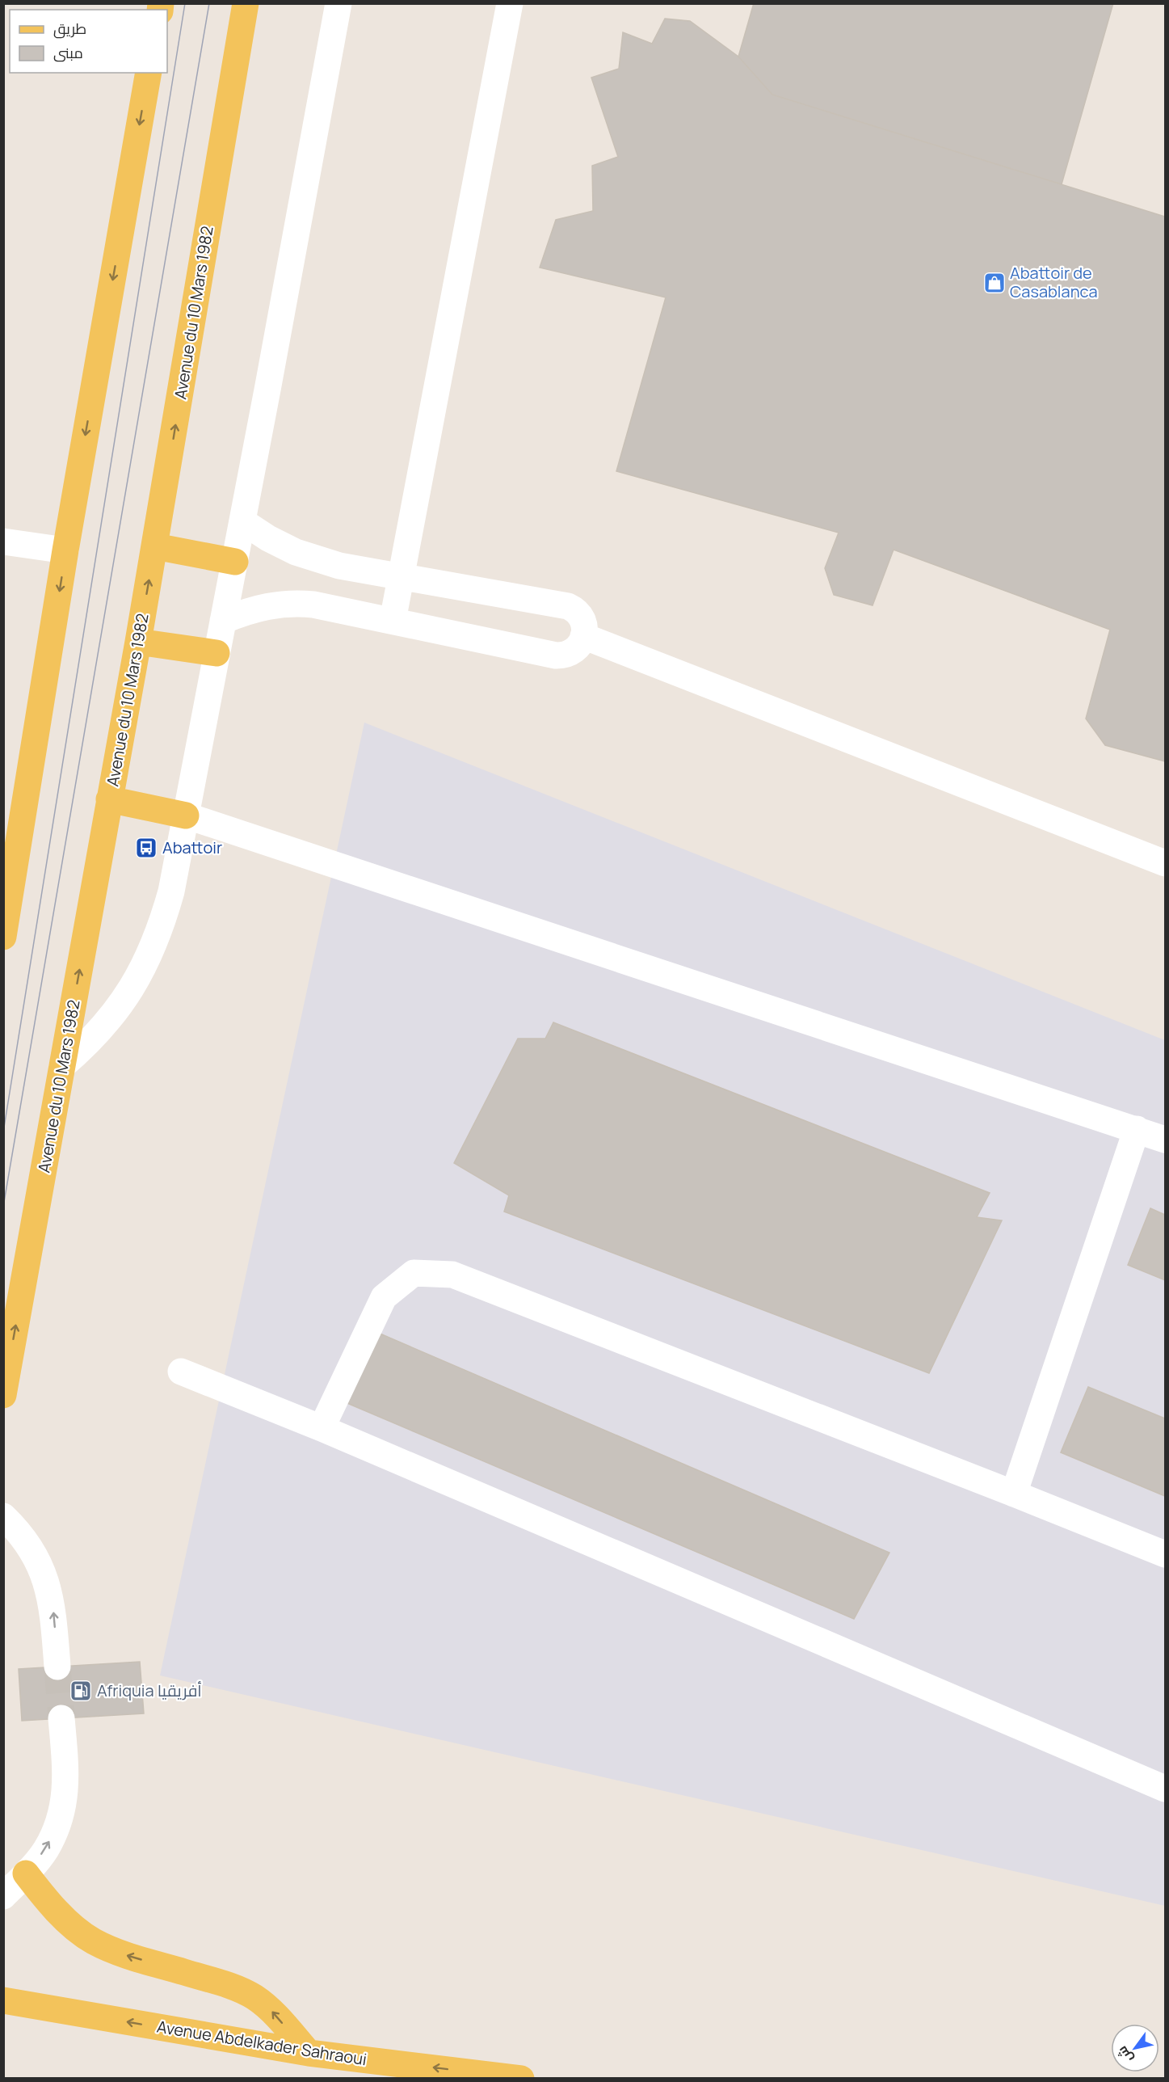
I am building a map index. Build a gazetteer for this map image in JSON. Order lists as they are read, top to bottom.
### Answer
{
  "streets": {
    "main road": ["Avenue du 10 Mars 1982", "Avenue Abdelkader Sahraoui"]
  },
  "one_way": ["Avenue Abdelkader Sahraoui"],
  "places": {
    "shop": ["Abattoir de Casablanca"],
    "bus stop": ["Abattoir"],
    "fuel station": ["Afriquia أفريقيا"]
  },
  "legend": ["طريق", "مبنى"],
  "north": "bottom left"
}
